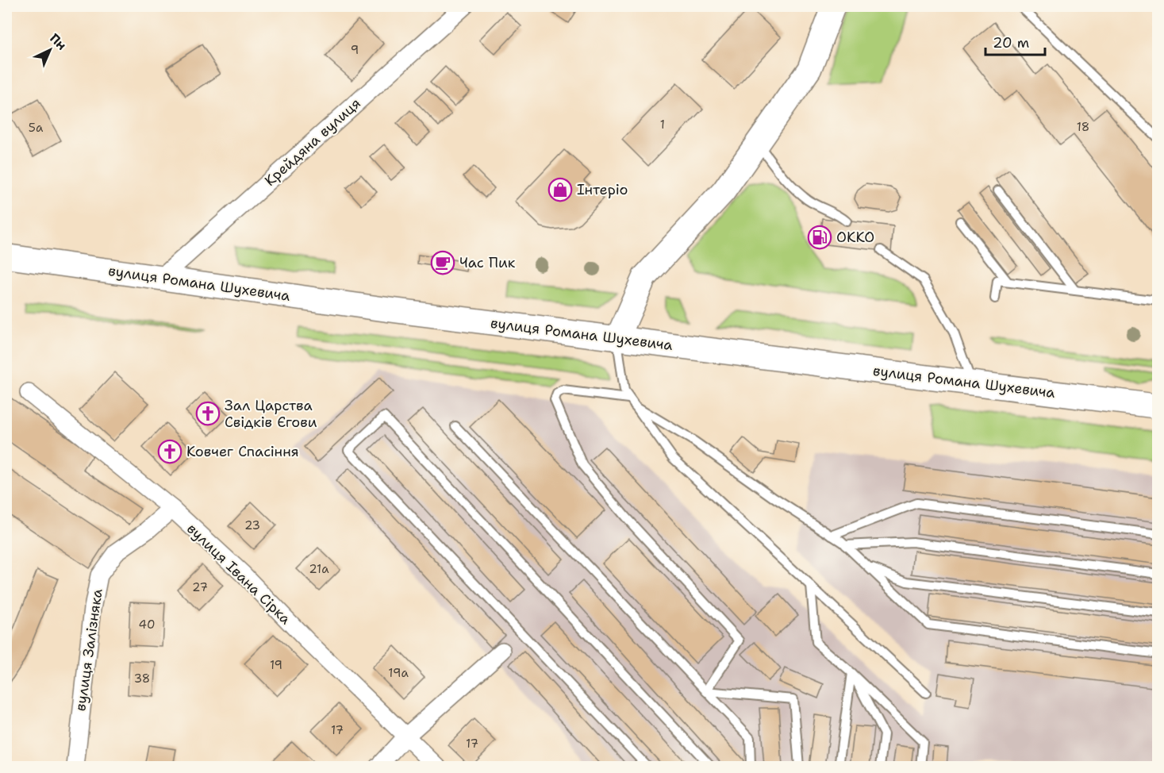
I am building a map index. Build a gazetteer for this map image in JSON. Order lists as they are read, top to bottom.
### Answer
{
  "streets": {
    "main road": ["вулиця Романа Шухевича"],
    "street": ["Крейдяна вулиця", "вулиця Івана Сірка", "вулиця Залізняка"]
  },
  "crossings": [
    ["Крейдяна вулиця", "вулиця Романа Шухевича"],
    ["вулиця Івана Сірка", "вулиця Залізняка"]
  ],
  "places": {
    "shop": ["Інтеріо"],
    "fuel station": ["ОККО"],
    "cafe": ["Час Пик"],
    "church": ["Зал Царства Свідків Єгови", "Ковчег Спасіння"]
  },
  "house_numbers": [
    "9",
    "1",
    "18",
    "5а",
    "23",
    "21а",
    "27",
    "40",
    "19",
    "19а",
    "38",
    "17",
    "17"
  ],
  "scale_bar": "20 m",
  "north": "top right"
}
